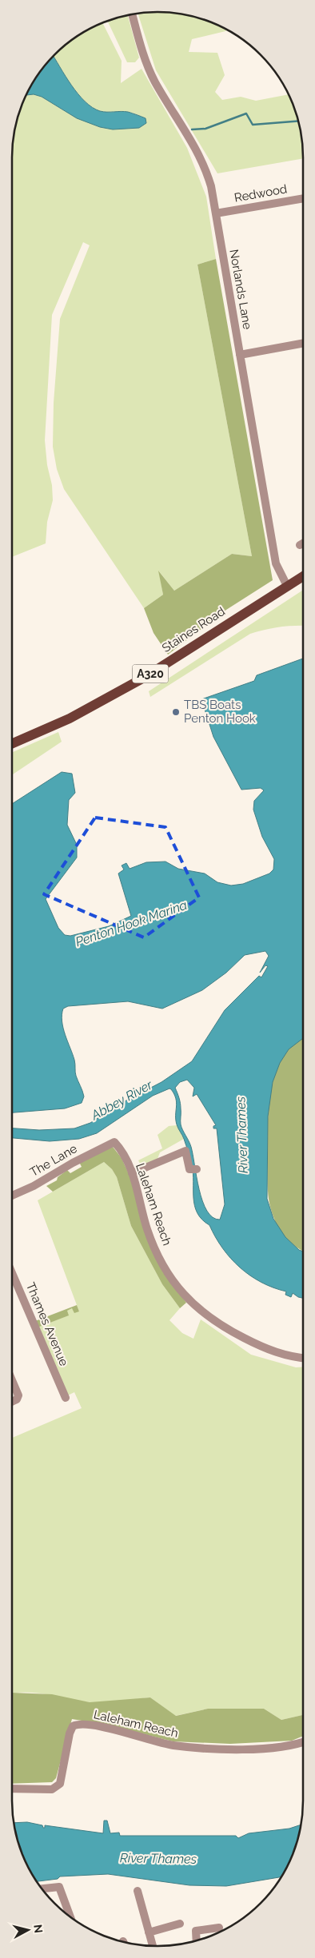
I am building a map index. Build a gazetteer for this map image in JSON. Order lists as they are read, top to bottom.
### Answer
{
  "streets": {
    "main road": ["Staines Road", "A320"],
    "street": [
      "Redwood",
      "Norlands Lane",
      "The Lane",
      "Laleham Reach",
      "Thames Avenue"
    ]
  },
  "crossings": [
    ["Redwood", "Norlands Lane"],
    ["Norlands Lane", "Staines Road"],
    ["Norlands Lane", "A320"],
    ["Staines Road", "A320"],
    ["The Lane", "Laleham Reach"]
  ],
  "water": ["Penton Hook Marina", "Abbey River", "River Thames"],
  "places": ["TBS Boats Penton Hook"],
  "north": "right"
}
